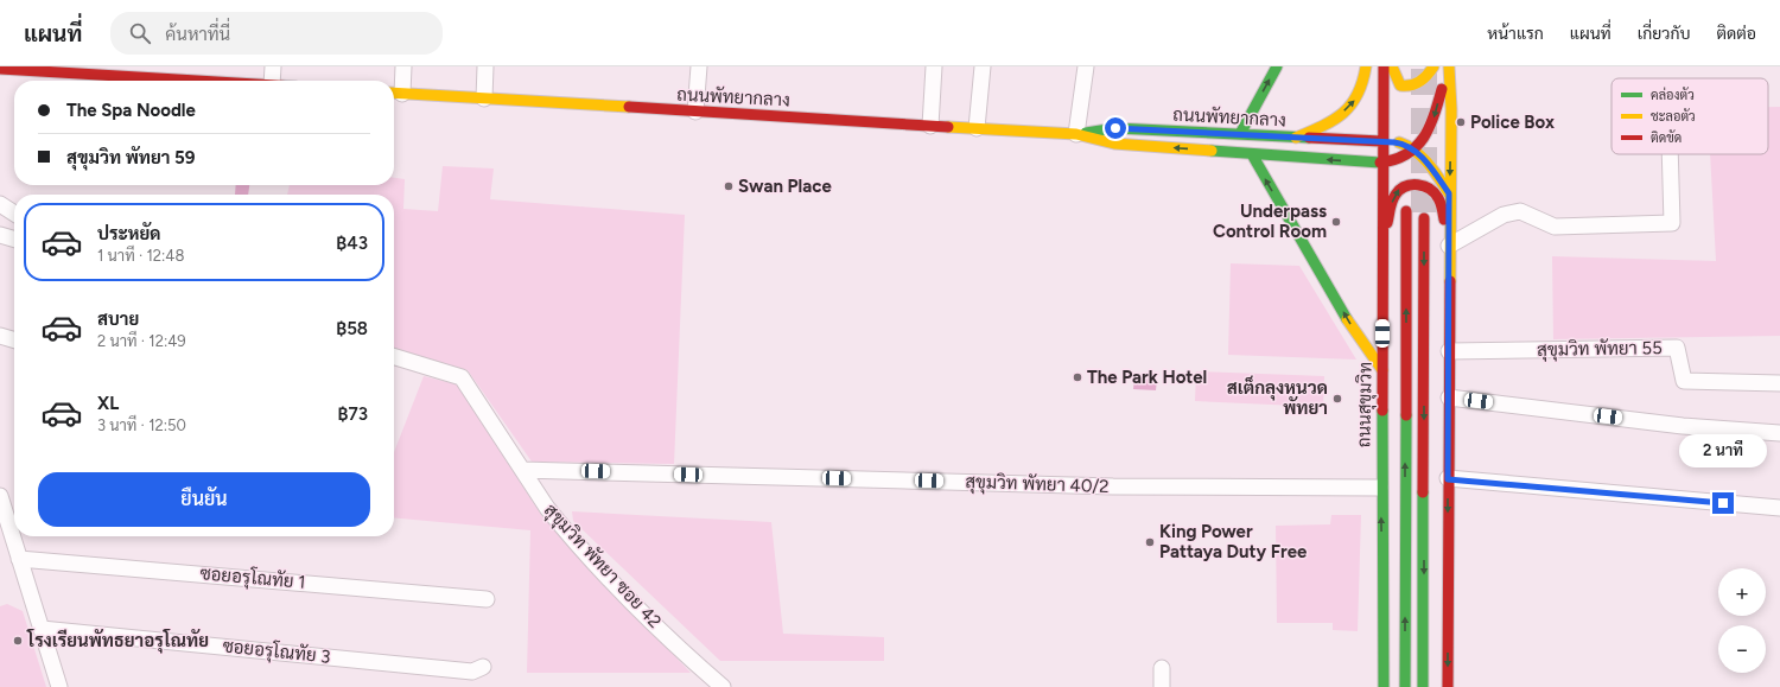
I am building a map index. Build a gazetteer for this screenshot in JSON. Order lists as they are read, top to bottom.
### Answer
{
  "streets": {
    "main road": ["ถนนพัทยากลาง", "ถนนสุขุมวิท"],
    "street": [
      "สุขุมวิท พัทยา 55",
      "สุขุมวิท พัทยา 40/2",
      "สุขุมวิท พัทยา ซอย 42",
      "ซอยอรุโณทัย 1",
      "ซอยอรุโณทัย 3"
    ]
  },
  "crossings": [
    ["ถนนพัทยากลาง", "ถนนสุขุมวิท"],
    ["ถนนสุขุมวิท", "สุขุมวิท พัทยา 40/2"],
    ["สุขุมวิท พัทยา 40/2", "สุขุมวิท พัทยา ซอย 42"]
  ],
  "places": [
    "Police Box",
    "Swan Place",
    "Underpass Control Room",
    "The Park Hotel",
    "สเต็กลุงหนวด พัทยา",
    "King Power Pattaya Duty Free",
    "โรงเรียนพัทธยาอรุโณทัย"
  ],
  "legend": ["คล่องตัว", "ชะลอตัว", "ติดขัด"],
  "page": {
    "header": "แผนที่",
    "search": "ค้นหาที่นี่",
    "nav": [
      "หน้าแรก",
      "แผนที่",
      "เกี่ยวกับ",
      "ติดต่อ"
    ],
    "banner": ["The Spa Noodle", "สุขุมวิท พัทยา 59"],
    "list": [
      {
        "name": "ประหยัด",
        "note": "1 นาที · 12:48",
        "value": "฿43"
      },
      {
        "name": "สบาย",
        "note": "2 นาที · 12:49",
        "value": "฿58"
      },
      {
        "name": "XL",
        "note": "3 นาที · 12:50",
        "value": "฿73"
      }
    ],
    "bubble": "2 นาที",
    "buttons": "ยืนยัน",
    "map_buttons": ["+", "−"]
  }
}
